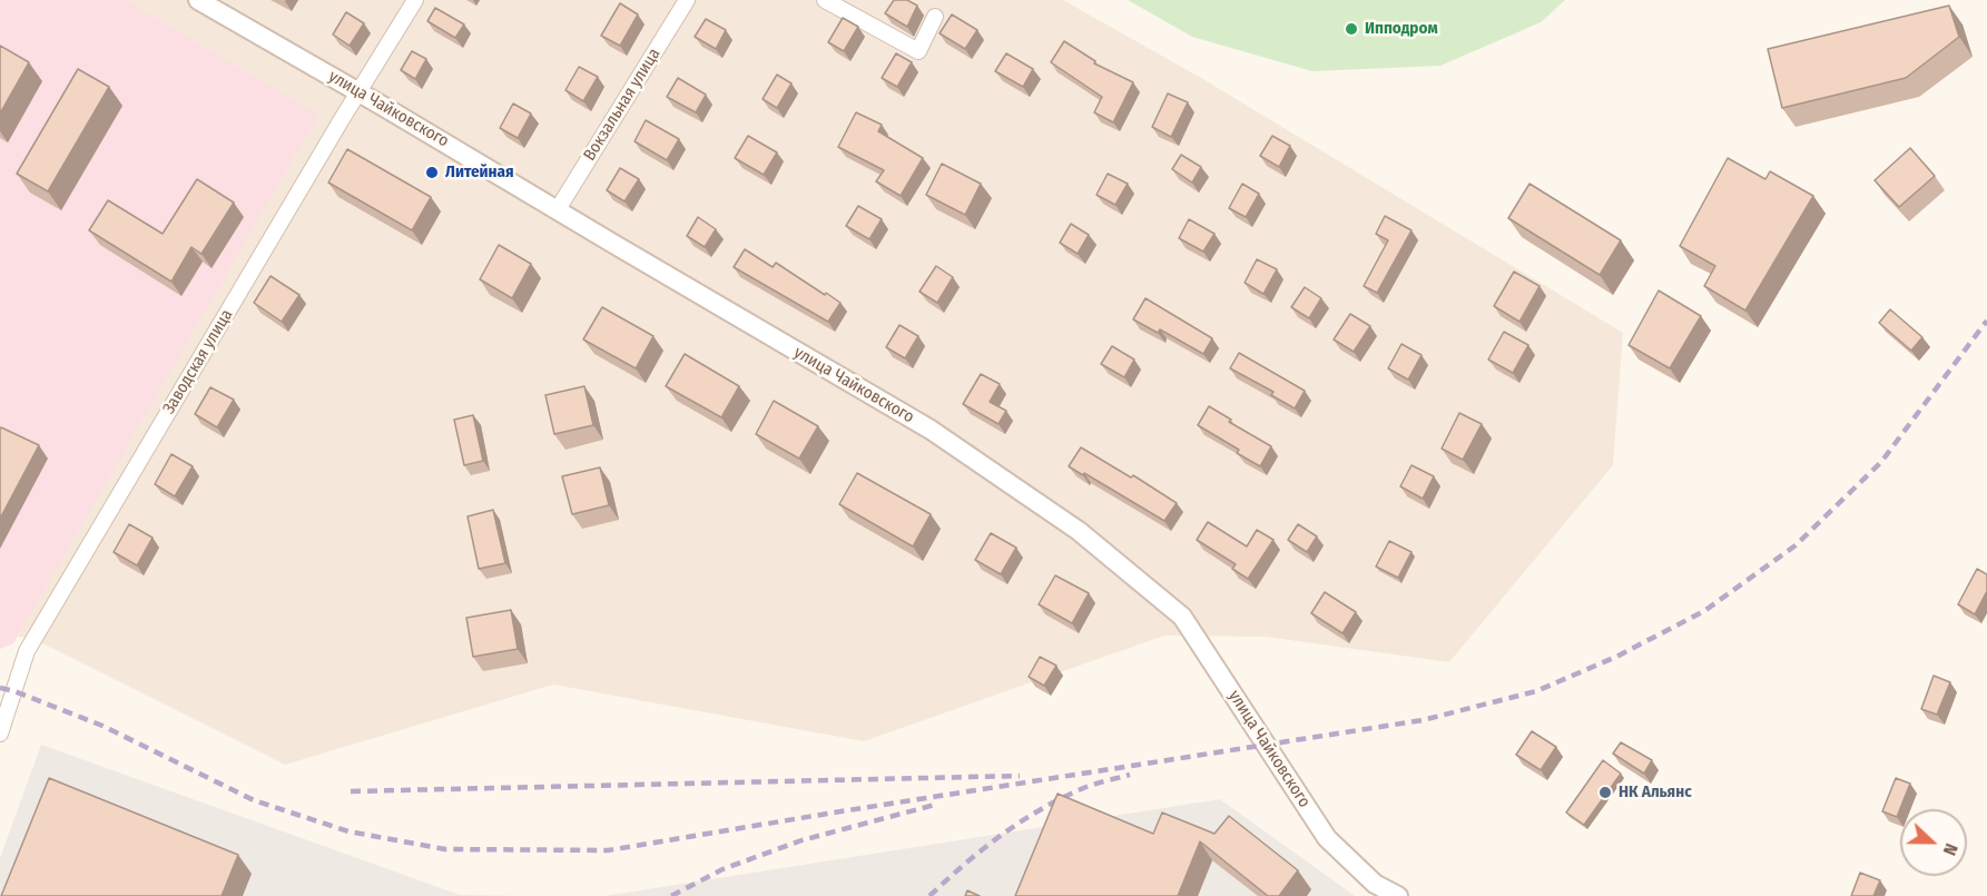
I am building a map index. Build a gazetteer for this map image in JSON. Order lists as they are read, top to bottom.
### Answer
{
  "streets": {
    "street": ["Вокзальная улица", "улица Чайковского", "Заводская улица"]
  },
  "crossings": [
    ["Вокзальная улица", "улица Чайковского"],
    ["улица Чайковского", "Заводская улица"]
  ],
  "places": ["Ипподром", "Литейная", "НК Альянс"],
  "north": "right"
}
